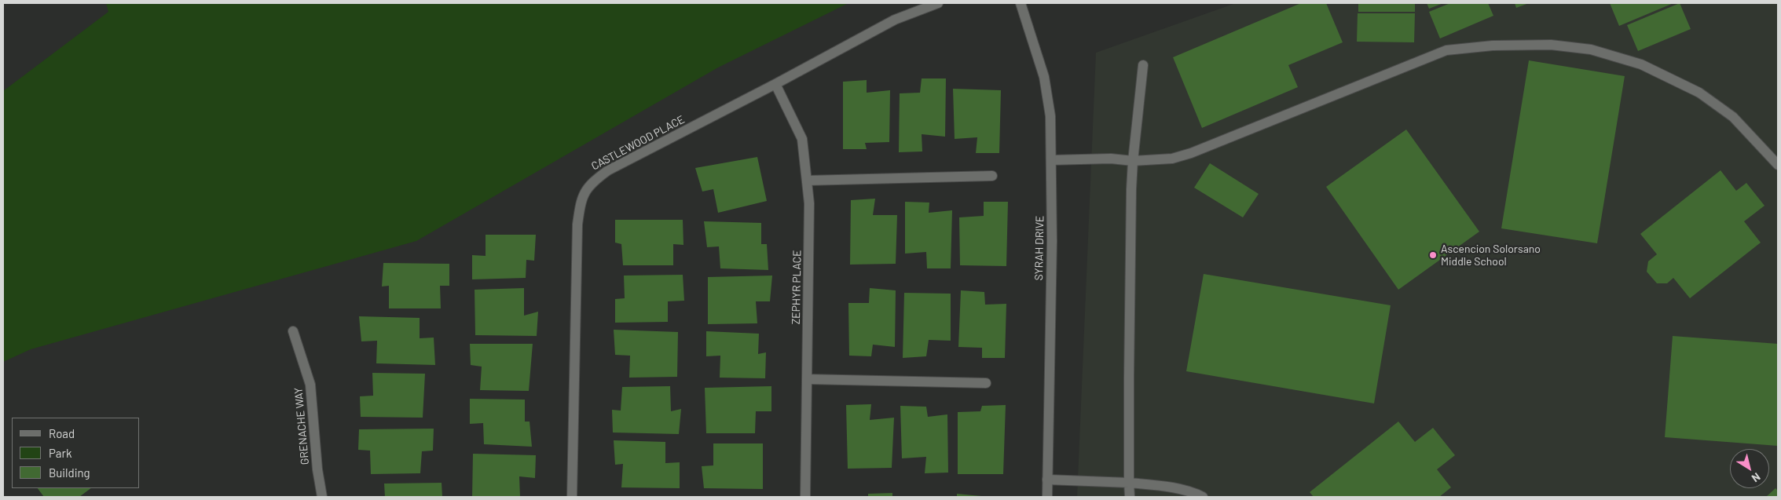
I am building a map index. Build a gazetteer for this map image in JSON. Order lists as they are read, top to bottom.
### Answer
{
  "streets": {
    "street": [
      "CASTLEWOOD PLACE",
      "SYRAH DRIVE",
      "ZEPHYR PLACE",
      "GRENACHE WAY"
    ]
  },
  "crossings": [
    ["CASTLEWOOD PLACE", "ZEPHYR PLACE"]
  ],
  "places": ["Ascencion Solorsano Middle School"],
  "legend": ["Road", "Park", "Building"],
  "north": "bottom right"
}
